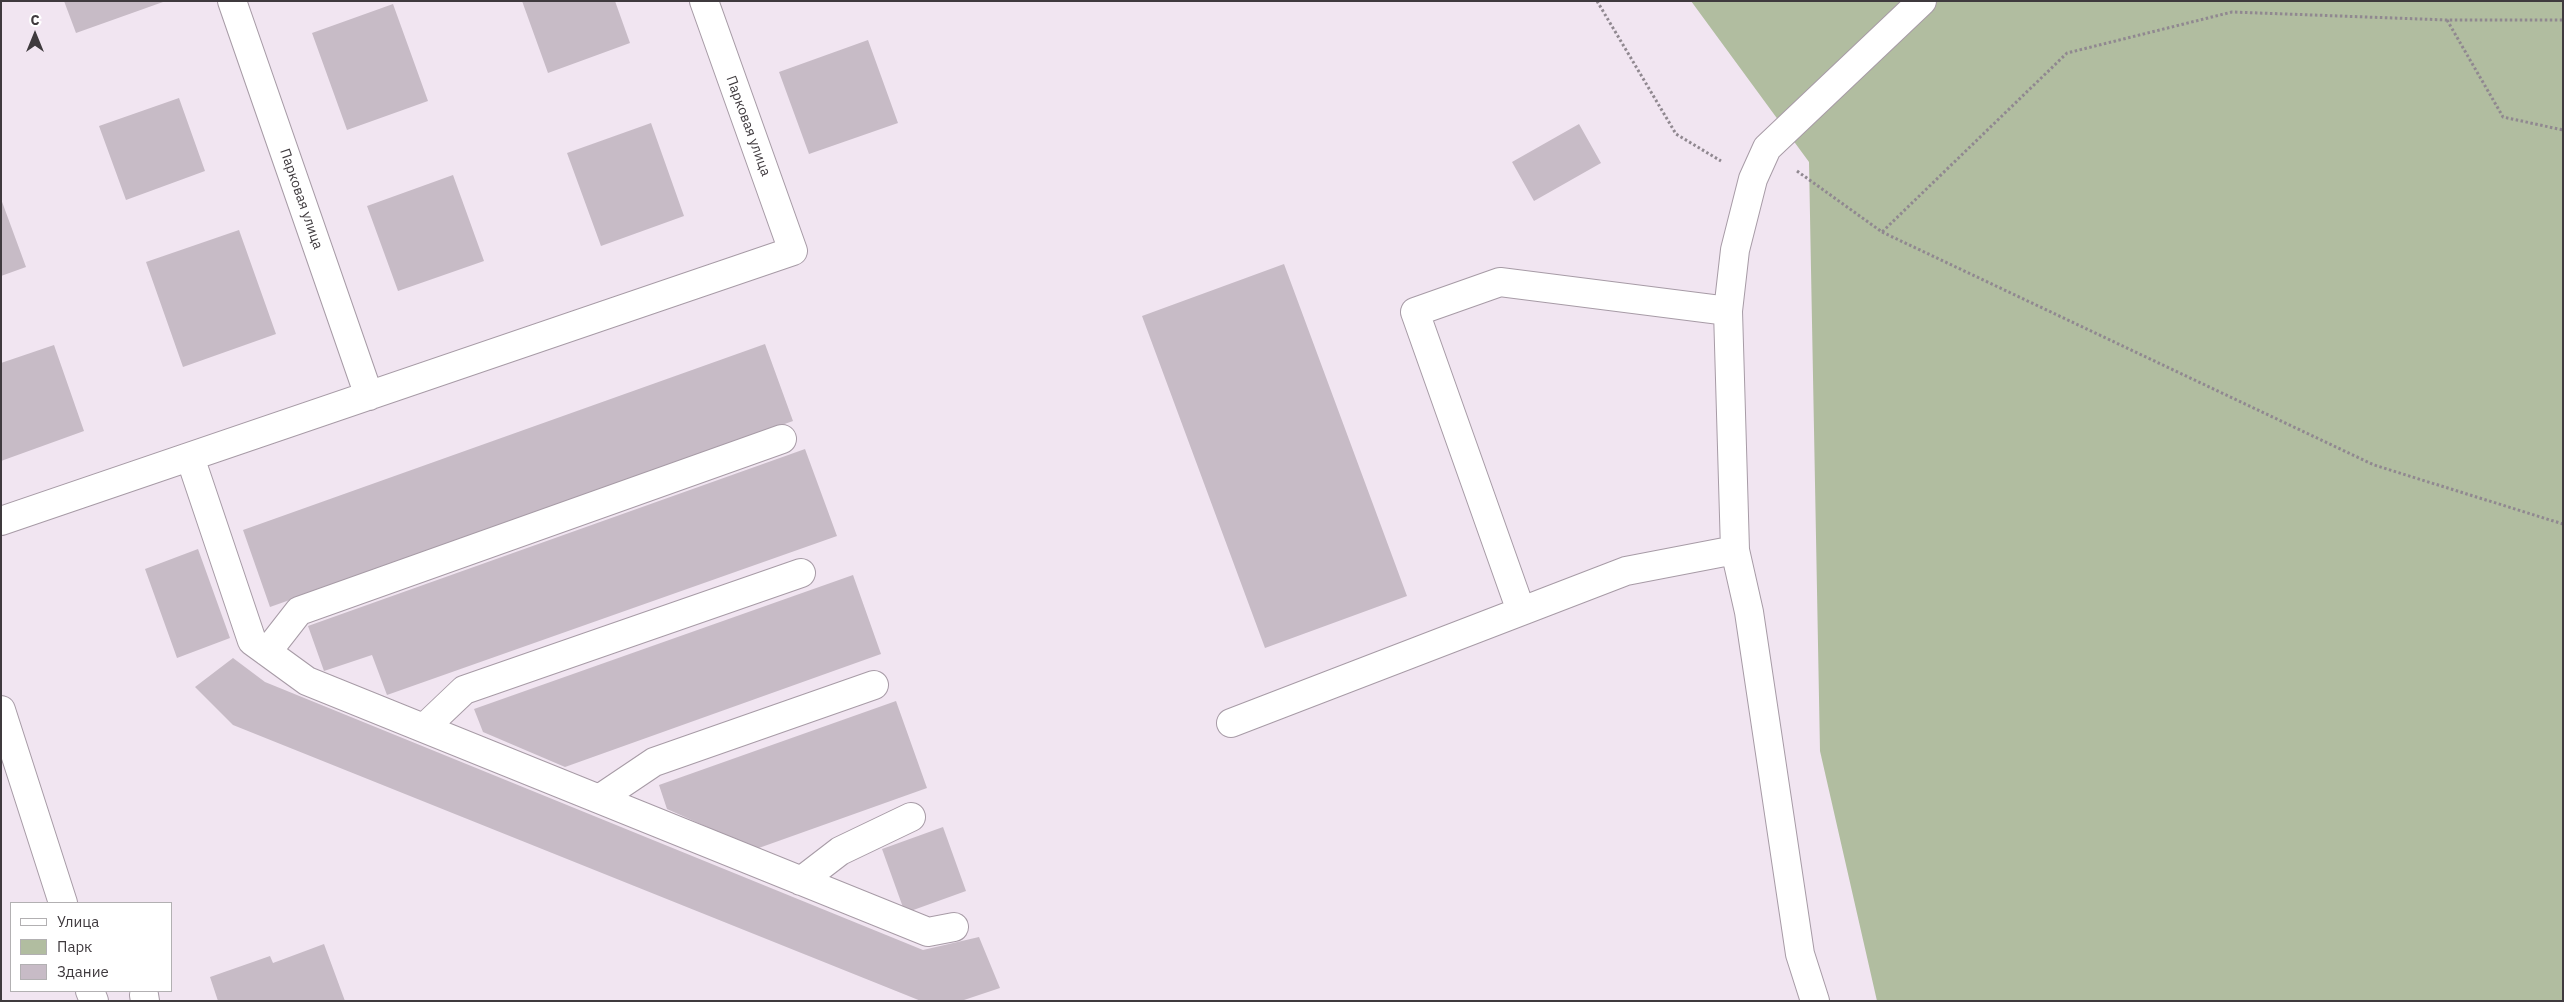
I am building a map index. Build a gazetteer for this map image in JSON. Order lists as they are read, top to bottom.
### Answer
{
  "streets": {
    "street": ["Парковая улица"]
  },
  "legend": ["Улица", "Парк", "Здание"],
  "north": "top"
}
